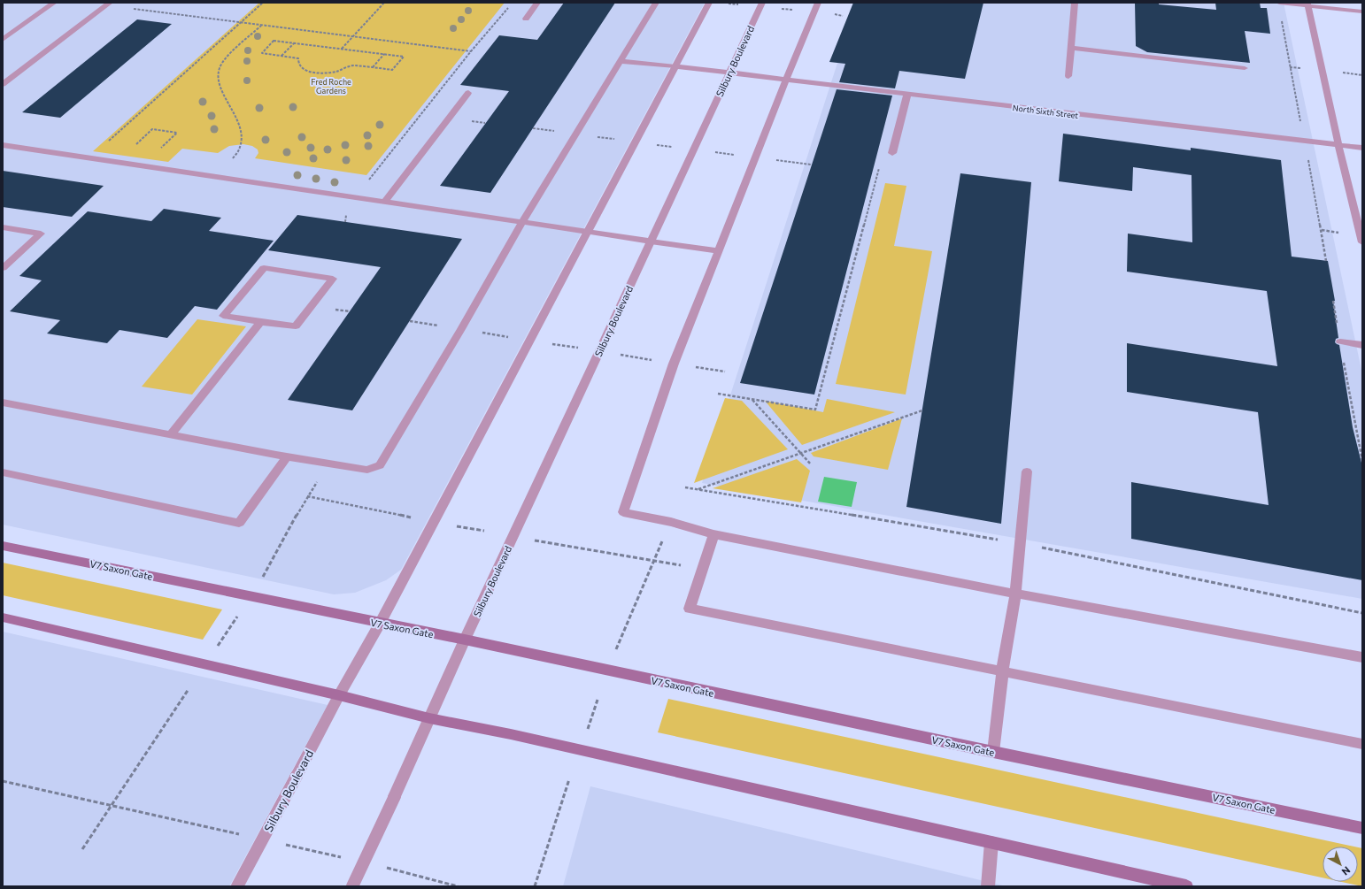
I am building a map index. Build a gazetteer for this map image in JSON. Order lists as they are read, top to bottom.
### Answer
{
  "streets": {
    "street": ["Silbury Boulevard", "North Sixth Street", "V7 Saxon Gate"]
  },
  "crossings": [
    ["Silbury Boulevard", "North Sixth Street"],
    ["Silbury Boulevard", "V7 Saxon Gate"]
  ],
  "parks": ["Fred Roche Gardens"],
  "north": "bottom right"
}
